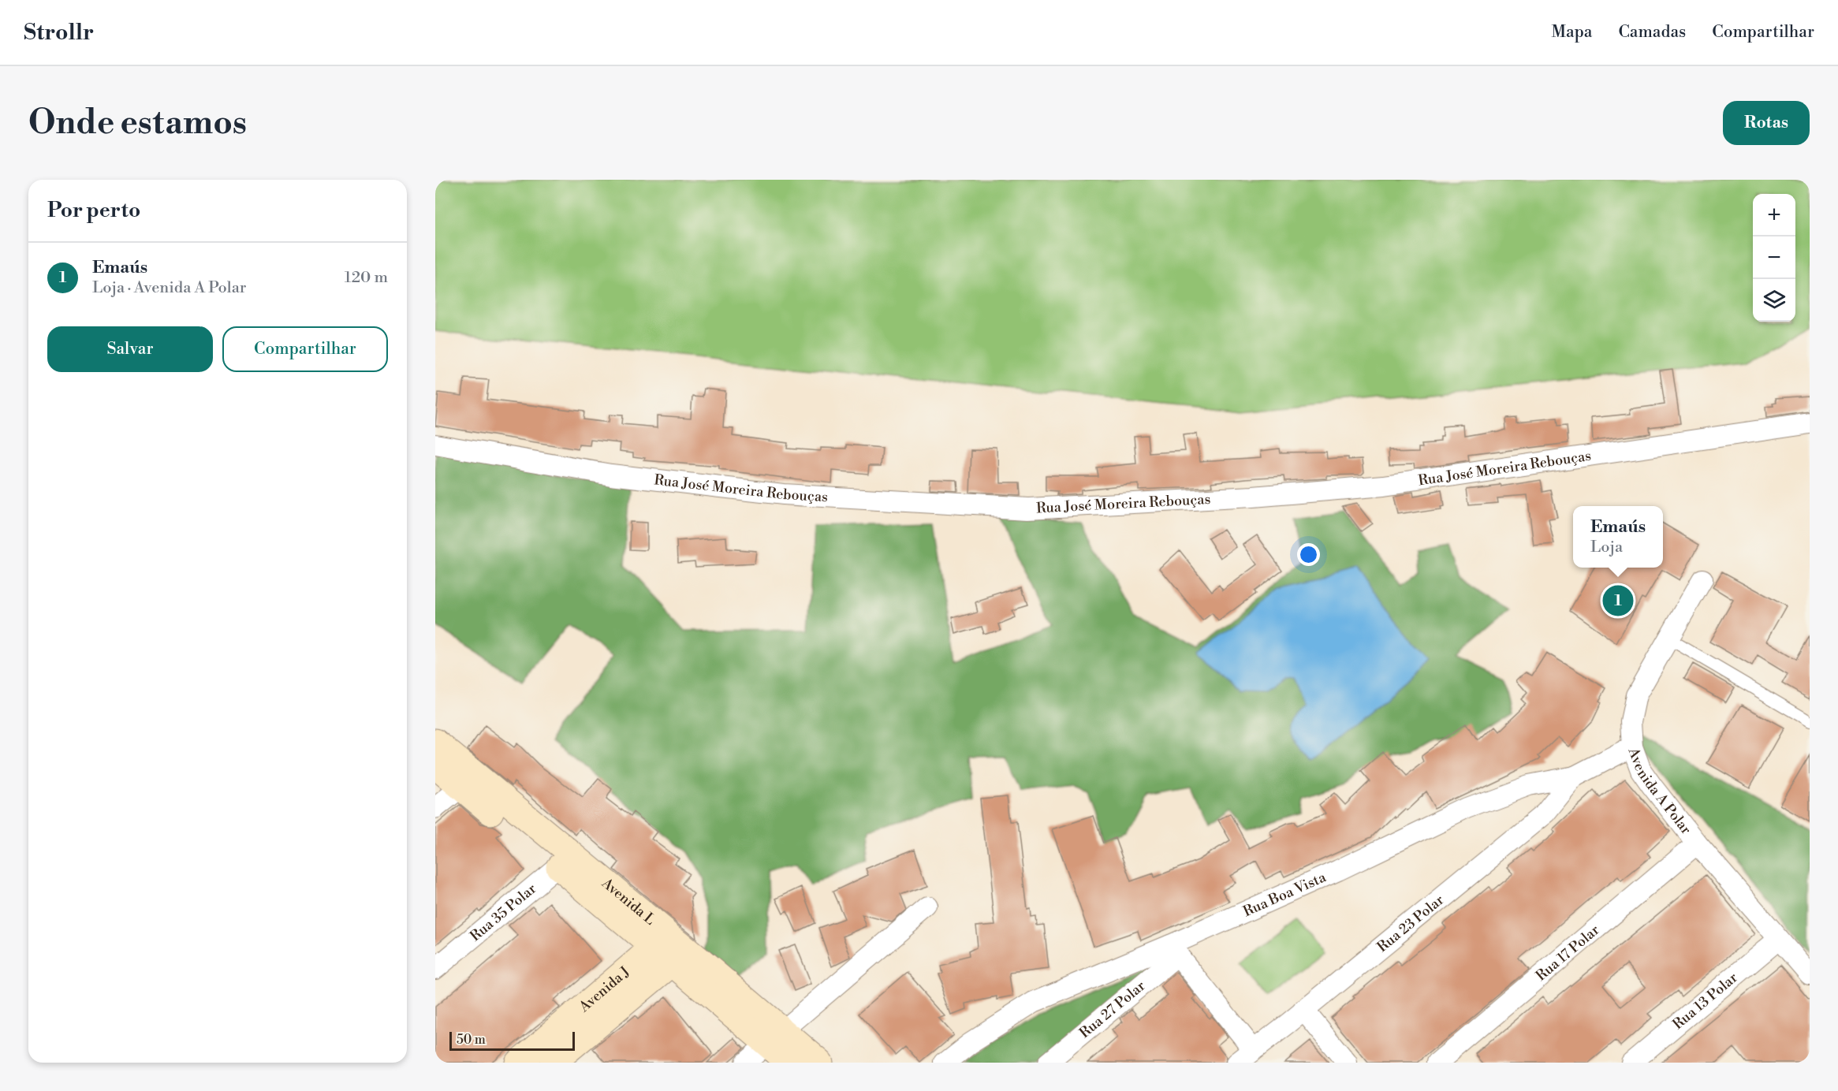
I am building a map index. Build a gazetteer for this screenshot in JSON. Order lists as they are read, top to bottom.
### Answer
{
  "streets": {
    "street": [
      "Rua José Moreira Rebouças",
      "Avenida A Polar",
      "Rua Boa Vista",
      "Avenida L",
      "Rua 35 Polar",
      "Rua 23 Polar",
      "Rua 17 Polar",
      "Avenida J",
      "Rua 13 Polar",
      "Rua 27 Polar"
    ]
  },
  "crossings": [
    ["Avenida A Polar", "Rua Boa Vista"],
    ["Avenida A Polar", "Rua 17 Polar"],
    ["Avenida A Polar", "Rua 13 Polar"],
    ["Rua Boa Vista", "Rua 23 Polar"],
    ["Rua Boa Vista", "Rua 27 Polar"],
    ["Avenida L", "Rua 35 Polar"],
    ["Avenida L", "Avenida J"]
  ],
  "scale_bar": "50 m",
  "page": {
    "header": "Strollr",
    "nav": ["Mapa", "Camadas", "Compartilhar"],
    "buttons": [
      "Rotas",
      ["Salvar", "Compartilhar"]
    ],
    "title": "Onde estamos",
    "heading": "Por perto",
    "map_buttons": ["+", "−"],
    "list": [
      {
        "mark": "1",
        "name": "Emaús",
        "note": "Loja · Avenida A Polar",
        "value": "120 m"
      }
    ],
    "popup": ["Emaús", "Loja"],
    "pins": "1",
    "scale": "50 m"
  }
}
